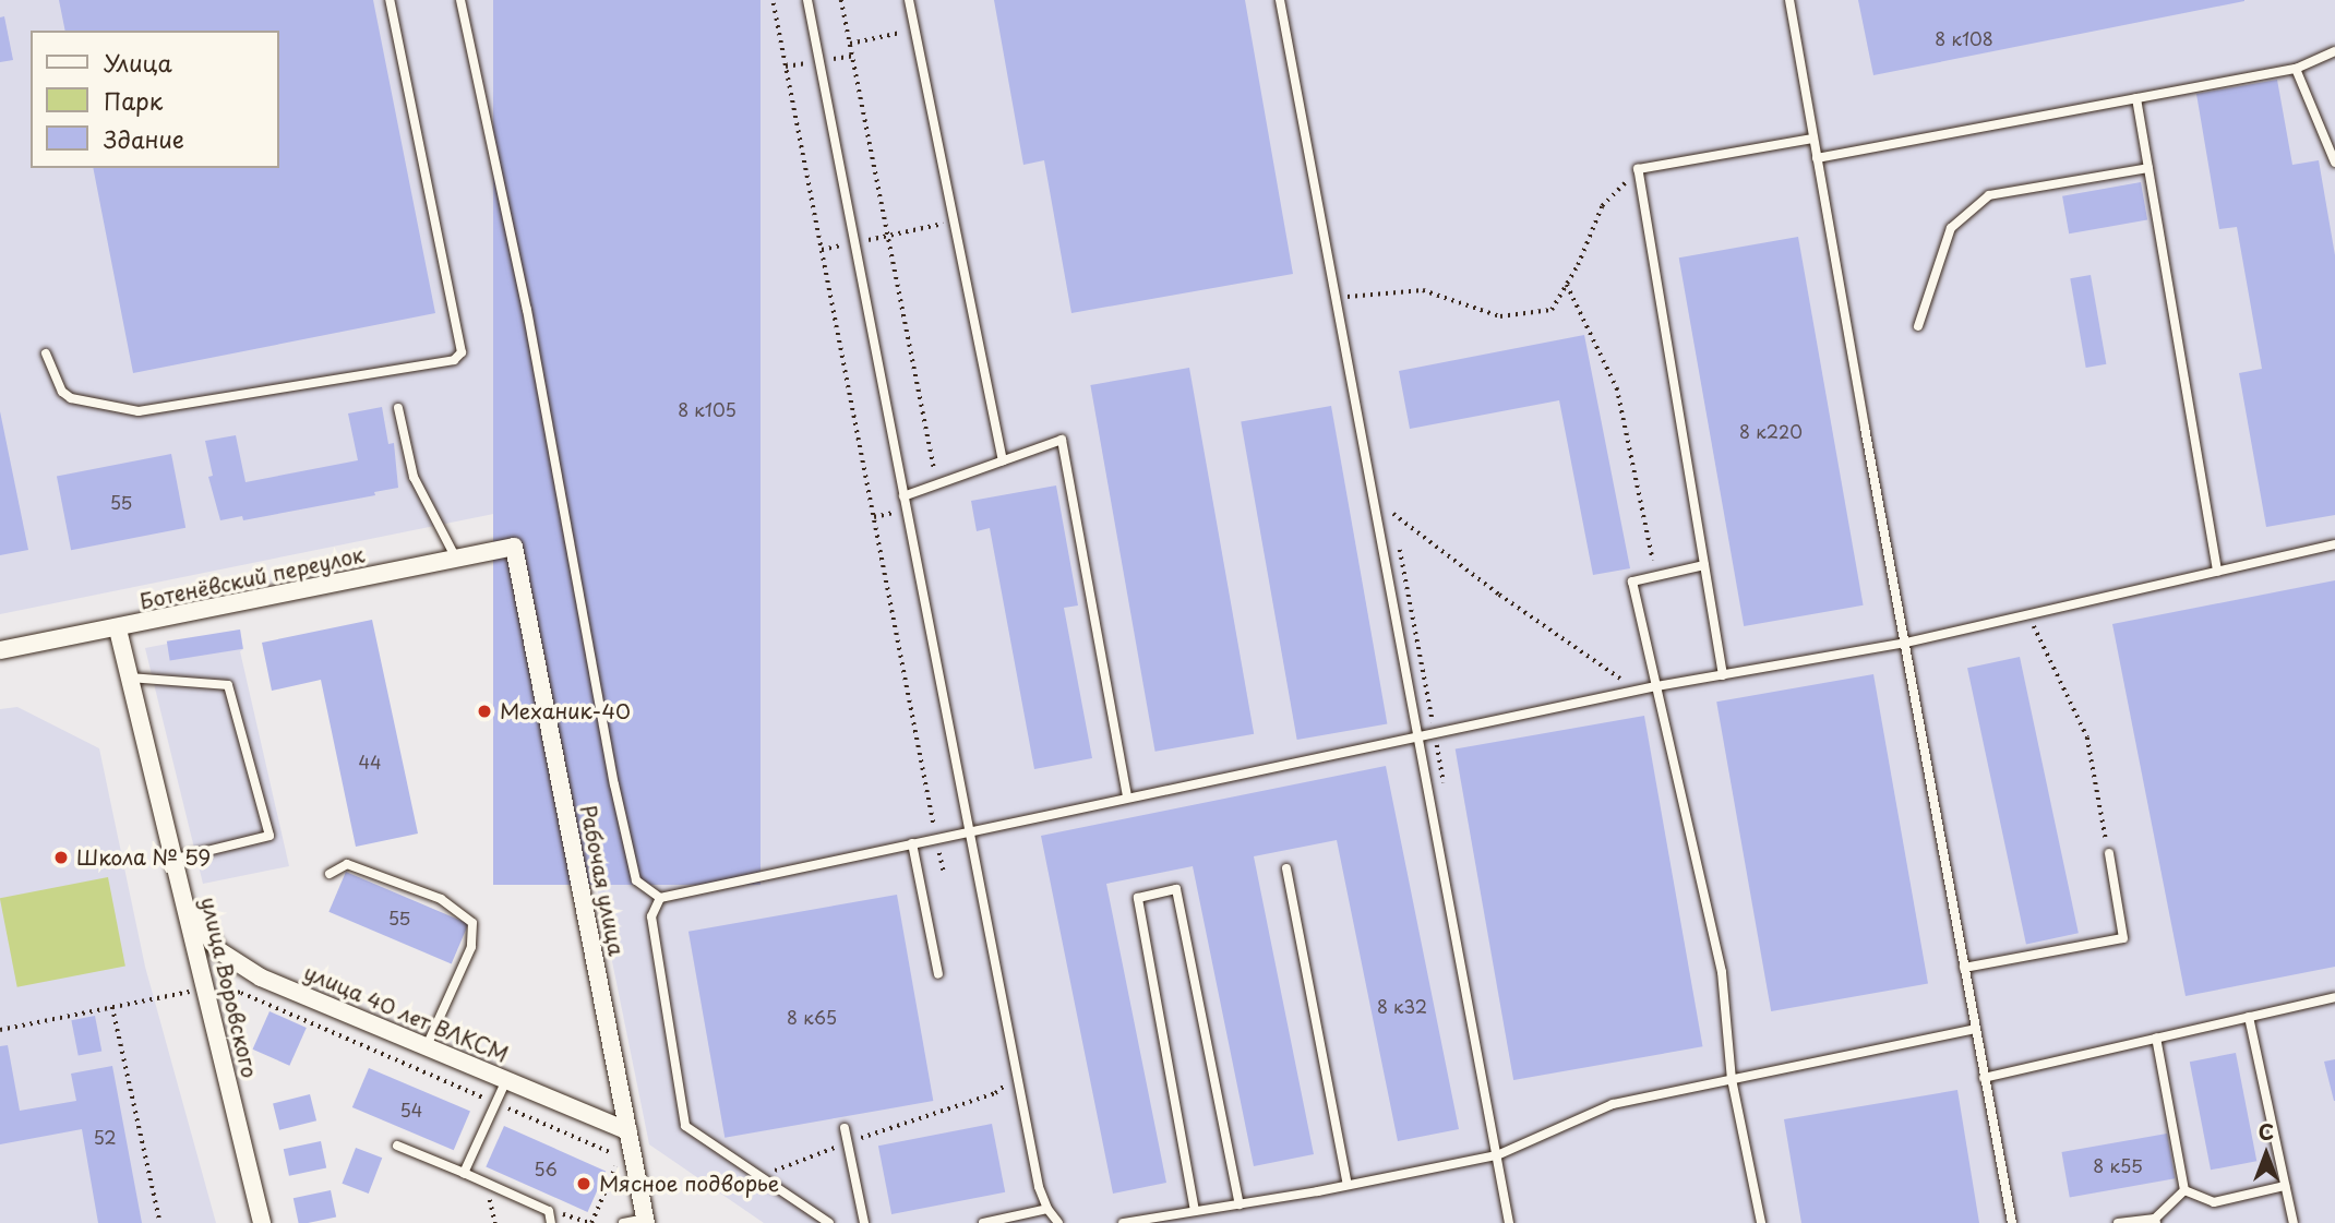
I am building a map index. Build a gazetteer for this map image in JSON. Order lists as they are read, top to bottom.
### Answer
{
  "streets": {
    "street": [
      "Ботенёвский переулок",
      "Рабочая улица",
      "улица Воровского",
      "улица 40 лет ВЛКСМ"
    ]
  },
  "crossings": [
    ["Ботенёвский переулок", "Рабочая улица"],
    ["Ботенёвский переулок", "улица Воровского"],
    ["Рабочая улица", "улица 40 лет ВЛКСМ"],
    ["улица Воровского", "улица 40 лет ВЛКСМ"]
  ],
  "places": ["Механик-40", "Школа № 59", "Мясное подворье"],
  "house_numbers": [
    "8 к108",
    "8 к105",
    "8 к220",
    "55",
    "44",
    "55",
    "8 к32",
    "8 к65",
    "54",
    "52",
    "8 к55",
    "56"
  ],
  "legend": ["Улица", "Парк", "Здание"],
  "north": "top"
}
